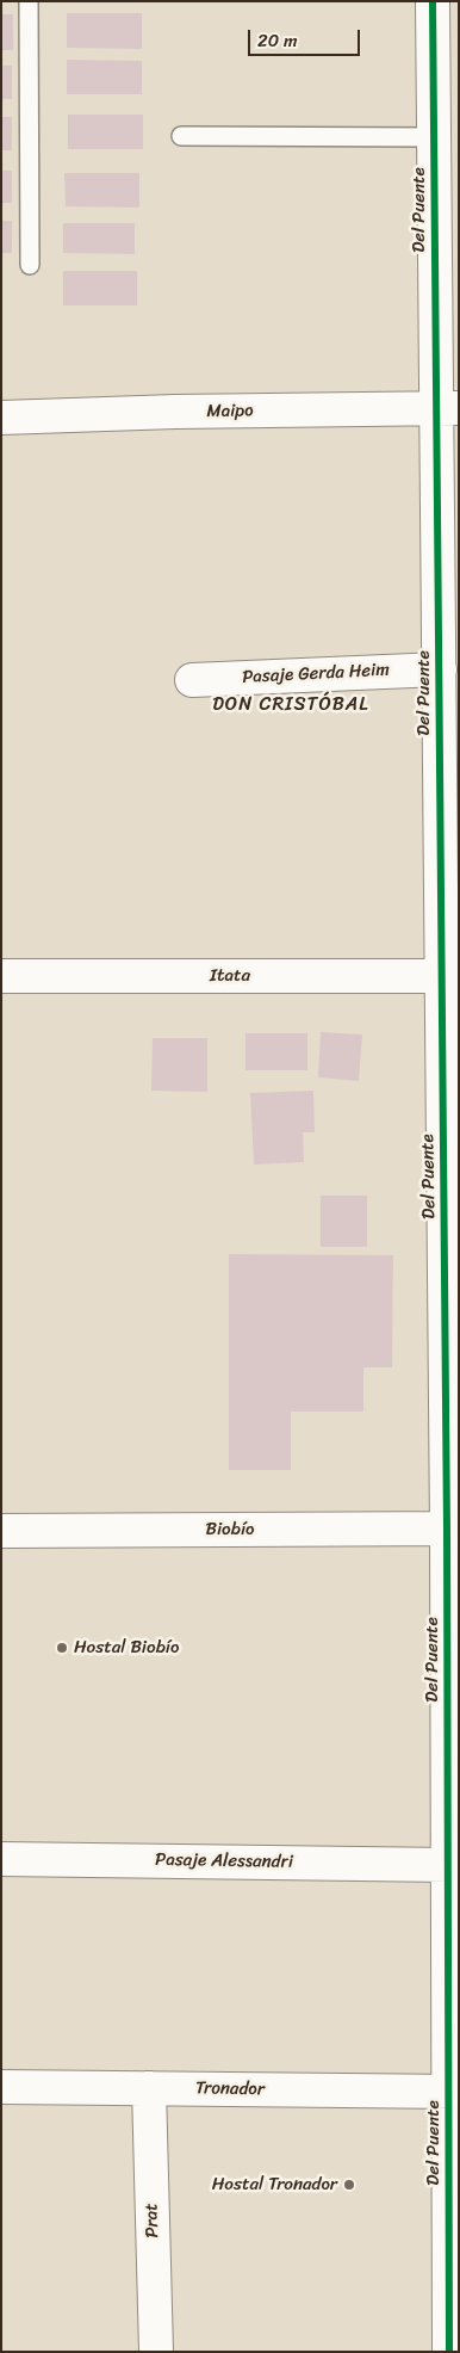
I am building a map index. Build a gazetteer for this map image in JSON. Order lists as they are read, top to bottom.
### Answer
{
  "streets": {
    "street": [
      "Del Puente",
      "Maipo",
      "Pasaje Gerda Heim",
      "Itata",
      "Biobío",
      "Pasaje Alessandri",
      "Tronador",
      "Prat"
    ]
  },
  "crossings": [
    ["Del Puente", "Maipo"],
    ["Del Puente", "Pasaje Gerda Heim"],
    ["Del Puente", "Itata"],
    ["Del Puente", "Biobío"],
    ["Del Puente", "Pasaje Alessandri"],
    ["Del Puente", "Tronador"],
    ["Tronador", "Prat"]
  ],
  "districts": ["DON CRISTÓBAL"],
  "places": ["Hostal Biobío", "Hostal Tronador"],
  "scale_bar": "20 m"
}
